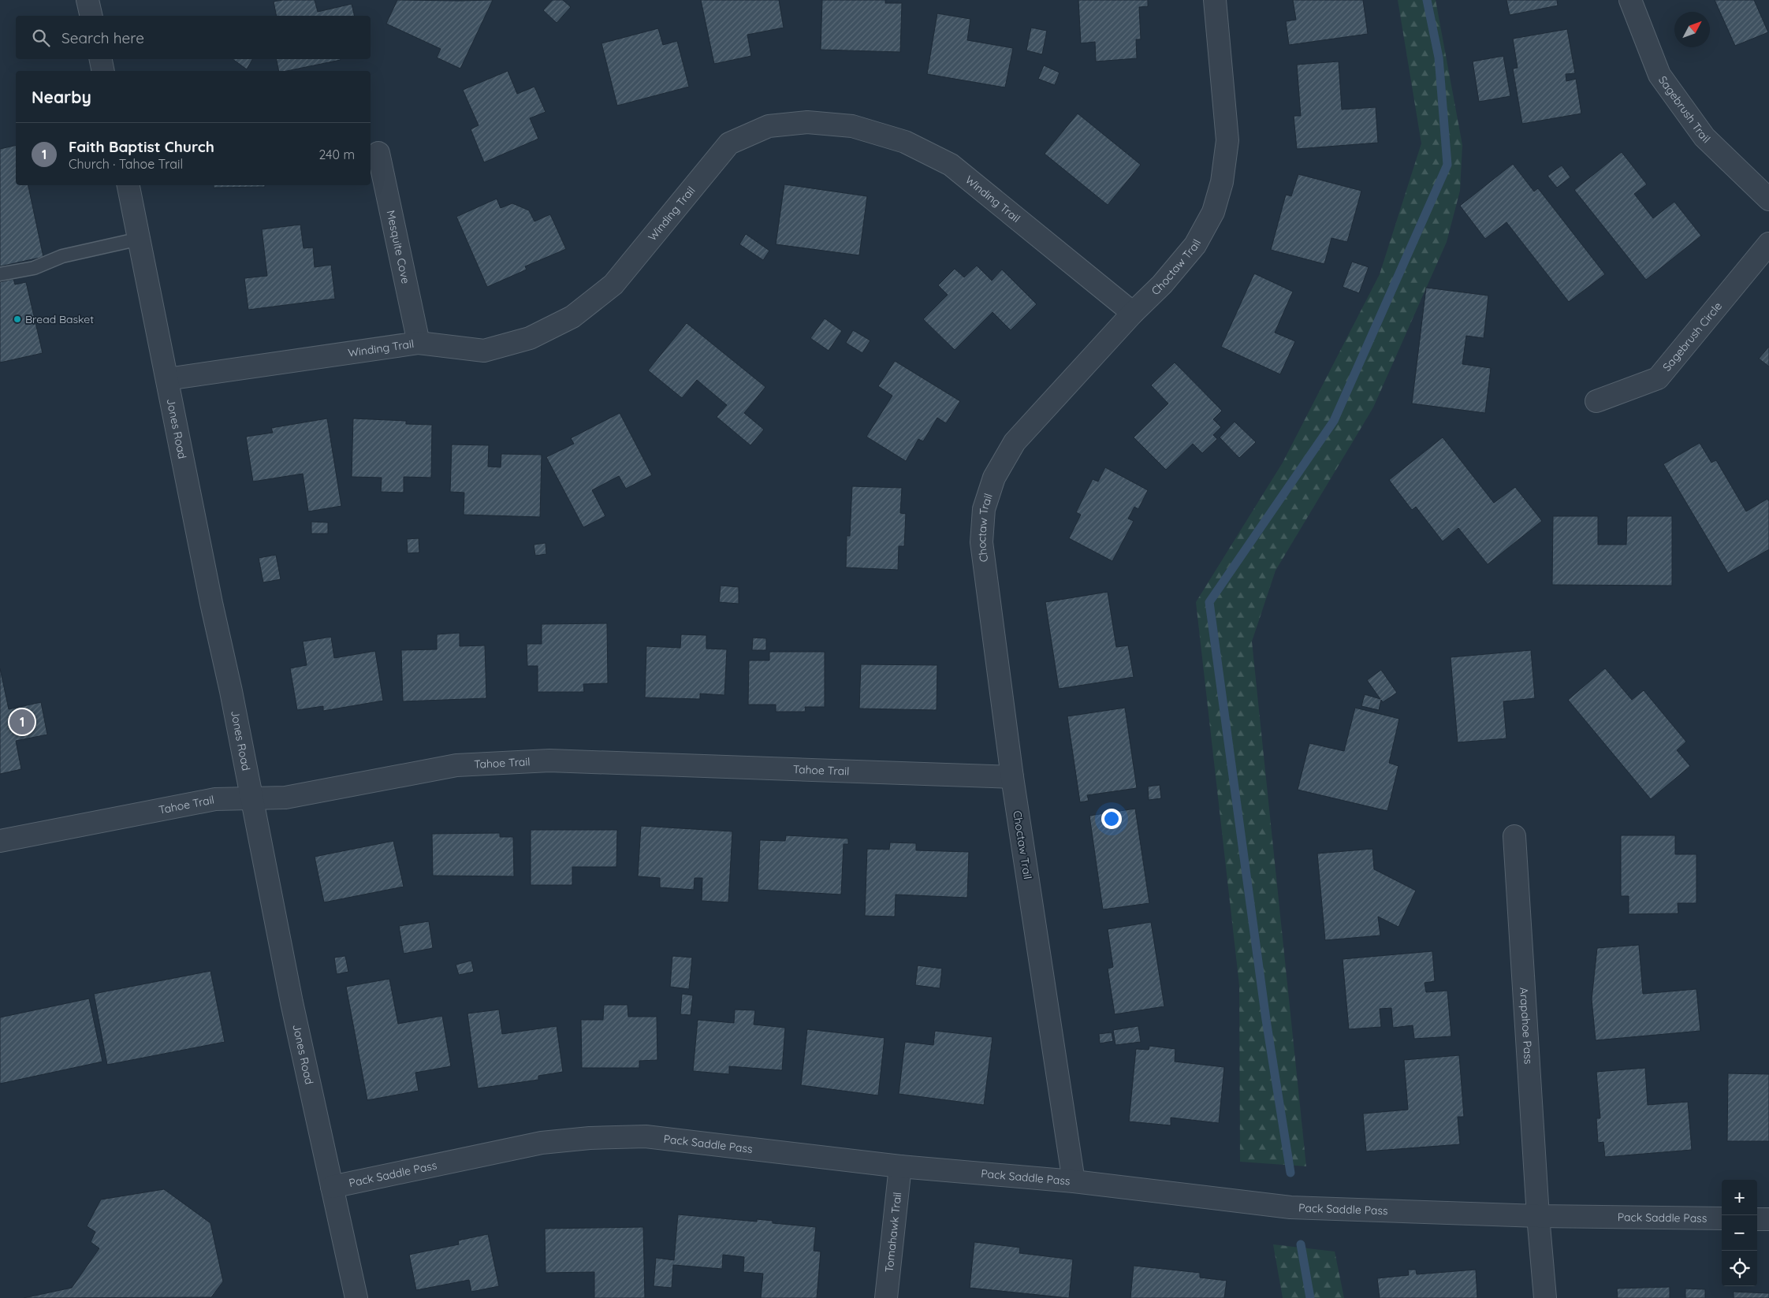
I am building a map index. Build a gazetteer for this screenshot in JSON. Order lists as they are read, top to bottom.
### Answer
{
  "streets": {
    "street": [
      "Sagebrush Trail",
      "Winding Trail",
      "Mesquite Cove",
      "Choctaw Trail",
      "Sagebrush Circle",
      "Jones Road",
      "Tahoe Trail",
      "Arapahoe Pass",
      "Pack Saddle Pass",
      "Tomahawk Trail"
    ]
  },
  "crossings": [
    ["Winding Trail", "Mesquite Cove"],
    ["Winding Trail", "Choctaw Trail"],
    ["Winding Trail", "Jones Road"],
    ["Choctaw Trail", "Tahoe Trail"],
    ["Choctaw Trail", "Pack Saddle Pass"],
    ["Jones Road", "Tahoe Trail"],
    ["Jones Road", "Pack Saddle Pass"],
    ["Arapahoe Pass", "Pack Saddle Pass"],
    ["Pack Saddle Pass", "Tomahawk Trail"]
  ],
  "places": ["Bread Basket"],
  "north": "top right",
  "page": {
    "search": "Search here",
    "heading": "Nearby",
    "list": [
      {
        "mark": "1",
        "name": "Faith Baptist Church",
        "note": "Church · Tahoe Trail",
        "value": "240 m"
      }
    ],
    "pins": "1",
    "map_buttons": ["+", "−"]
  }
}
